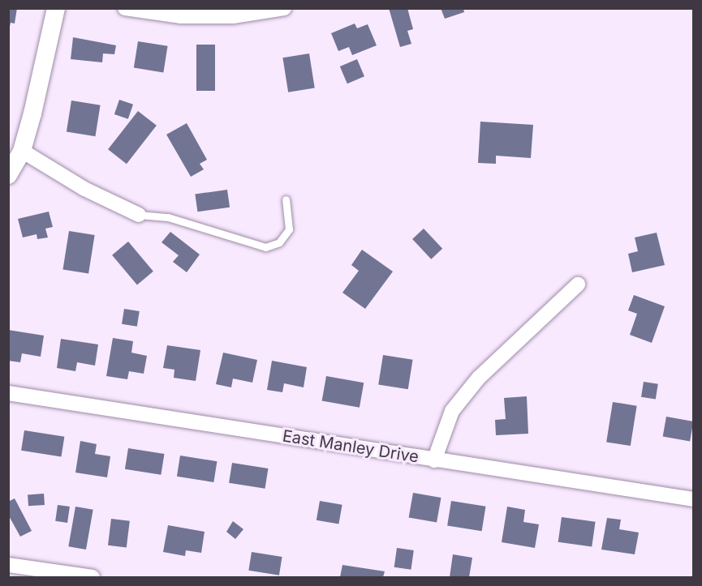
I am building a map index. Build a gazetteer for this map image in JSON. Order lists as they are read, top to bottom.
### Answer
{
  "streets": {
    "street": ["East Manley Drive"]
  }
}
